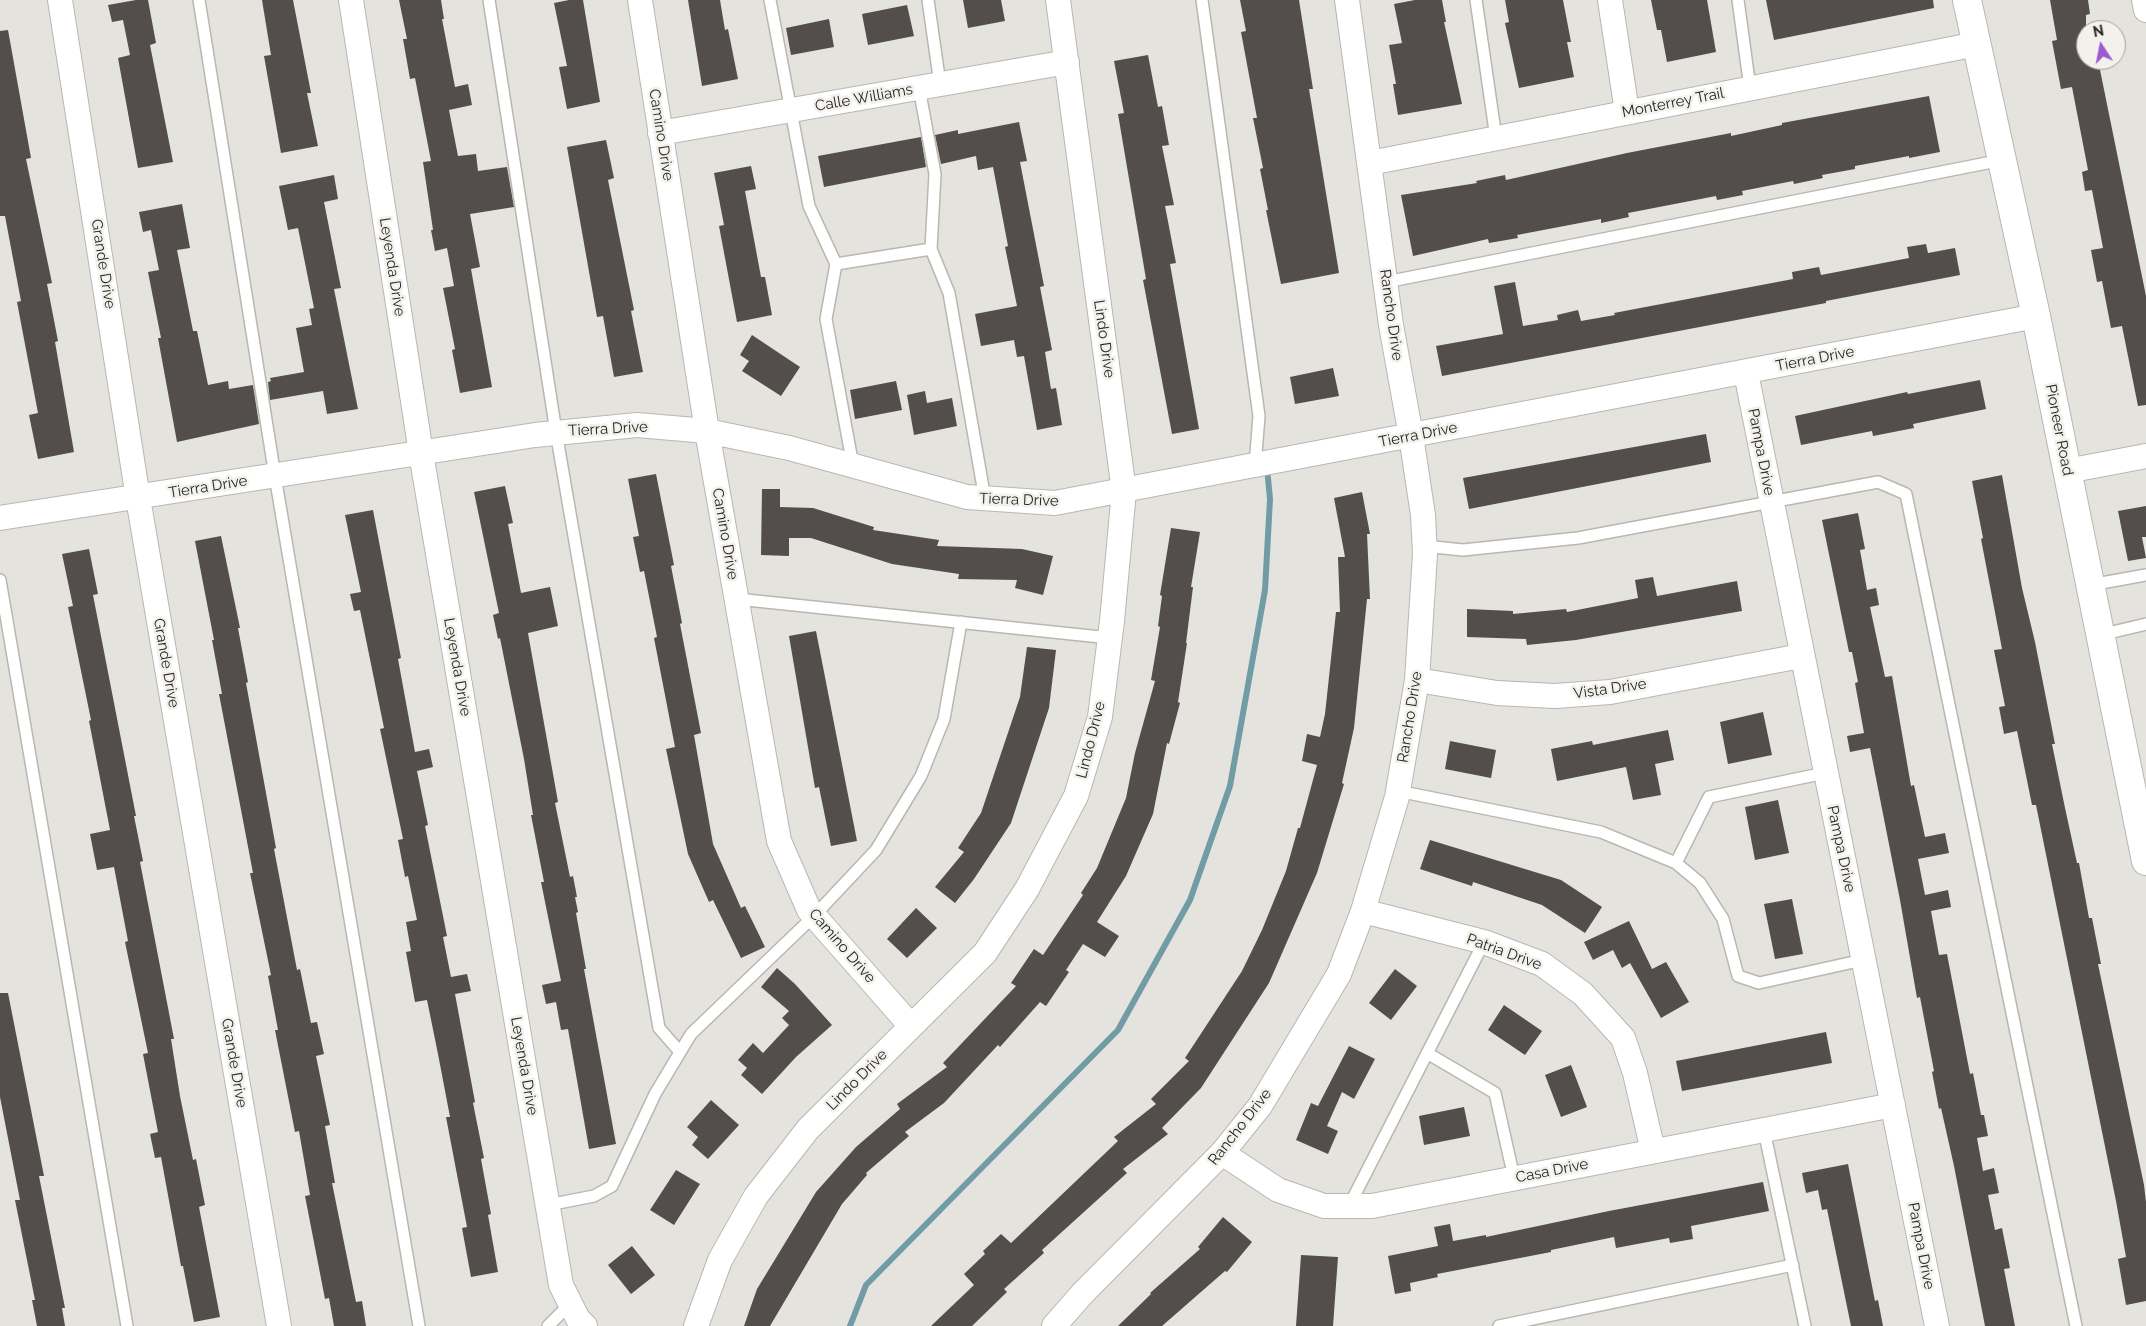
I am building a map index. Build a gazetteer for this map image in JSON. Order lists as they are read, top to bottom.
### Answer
{
  "streets": {
    "main road": ["Pioneer Road"],
    "street": [
      "Calle Williams",
      "Monterrey Trail",
      "Camino Drive",
      "Grande Drive",
      "Leyenda Drive",
      "Rancho Drive",
      "Lindo Drive",
      "Tierra Drive",
      "Pampa Drive",
      "Vista Drive",
      "Patria Drive",
      "Casa Drive"
    ]
  },
  "crossings": [
    ["Calle Williams", "Camino Drive"],
    ["Calle Williams", "Lindo Drive"],
    ["Monterrey Trail", "Rancho Drive"],
    ["Monterrey Trail", "Pioneer Road"],
    ["Camino Drive", "Lindo Drive"],
    ["Camino Drive", "Tierra Drive"],
    ["Grande Drive", "Tierra Drive"],
    ["Leyenda Drive", "Tierra Drive"],
    ["Rancho Drive", "Tierra Drive"],
    ["Rancho Drive", "Vista Drive"],
    ["Rancho Drive", "Patria Drive"],
    ["Rancho Drive", "Casa Drive"],
    ["Lindo Drive", "Tierra Drive"],
    ["Tierra Drive", "Pioneer Road"],
    ["Tierra Drive", "Pampa Drive"],
    ["Pampa Drive", "Vista Drive"],
    ["Pampa Drive", "Casa Drive"],
    ["Patria Drive", "Casa Drive"]
  ],
  "north": "top"
}
